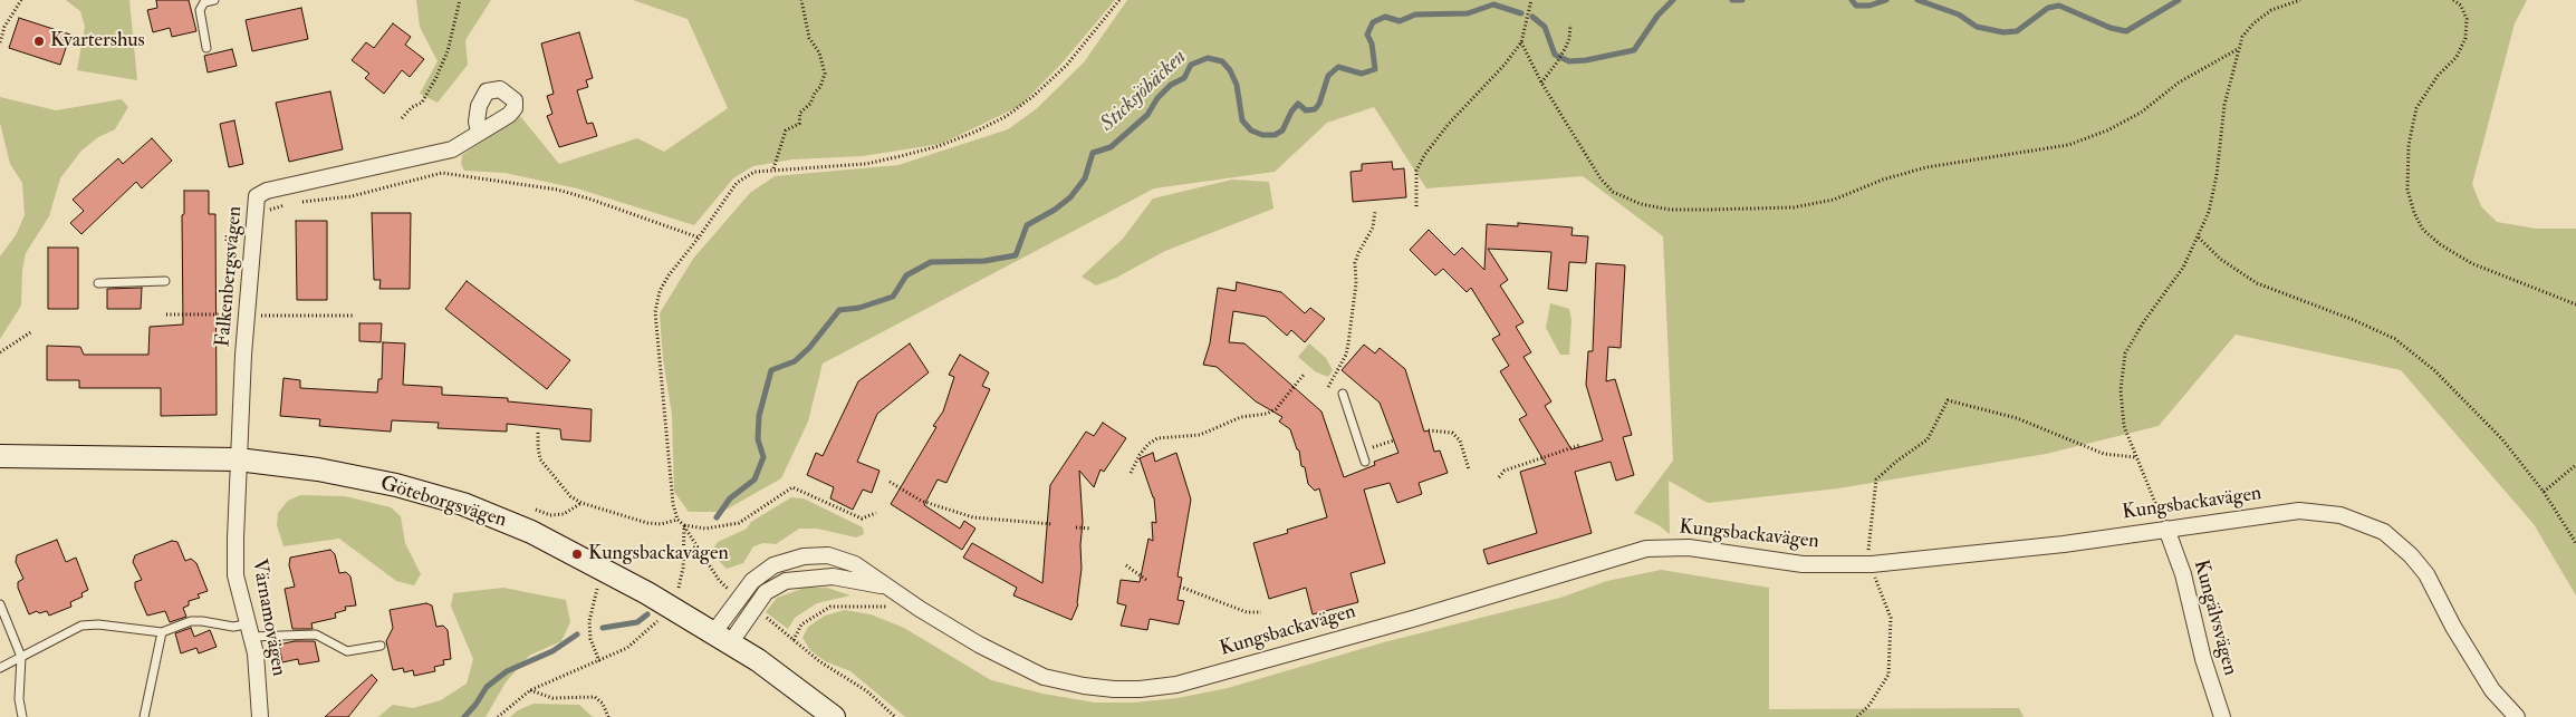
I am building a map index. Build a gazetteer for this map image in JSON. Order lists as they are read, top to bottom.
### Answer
{
  "streets": {
    "street": [
      "Falkenbergsvägen",
      "Göteborgsvägen",
      "Kungsbackavägen",
      "Värnamovägen",
      "Kungälvsvägen"
    ]
  },
  "crossings": [
    ["Falkenbergsvägen", "Göteborgsvägen"],
    ["Falkenbergsvägen", "Värnamovägen"],
    ["Göteborgsvägen", "Kungsbackavägen"],
    ["Göteborgsvägen", "Värnamovägen"],
    ["Kungsbackavägen", "Kungälvsvägen"]
  ],
  "water": ["Sticksjöbäcken"],
  "places": ["Kvartershus", "Kungsbackavägen"]
}
